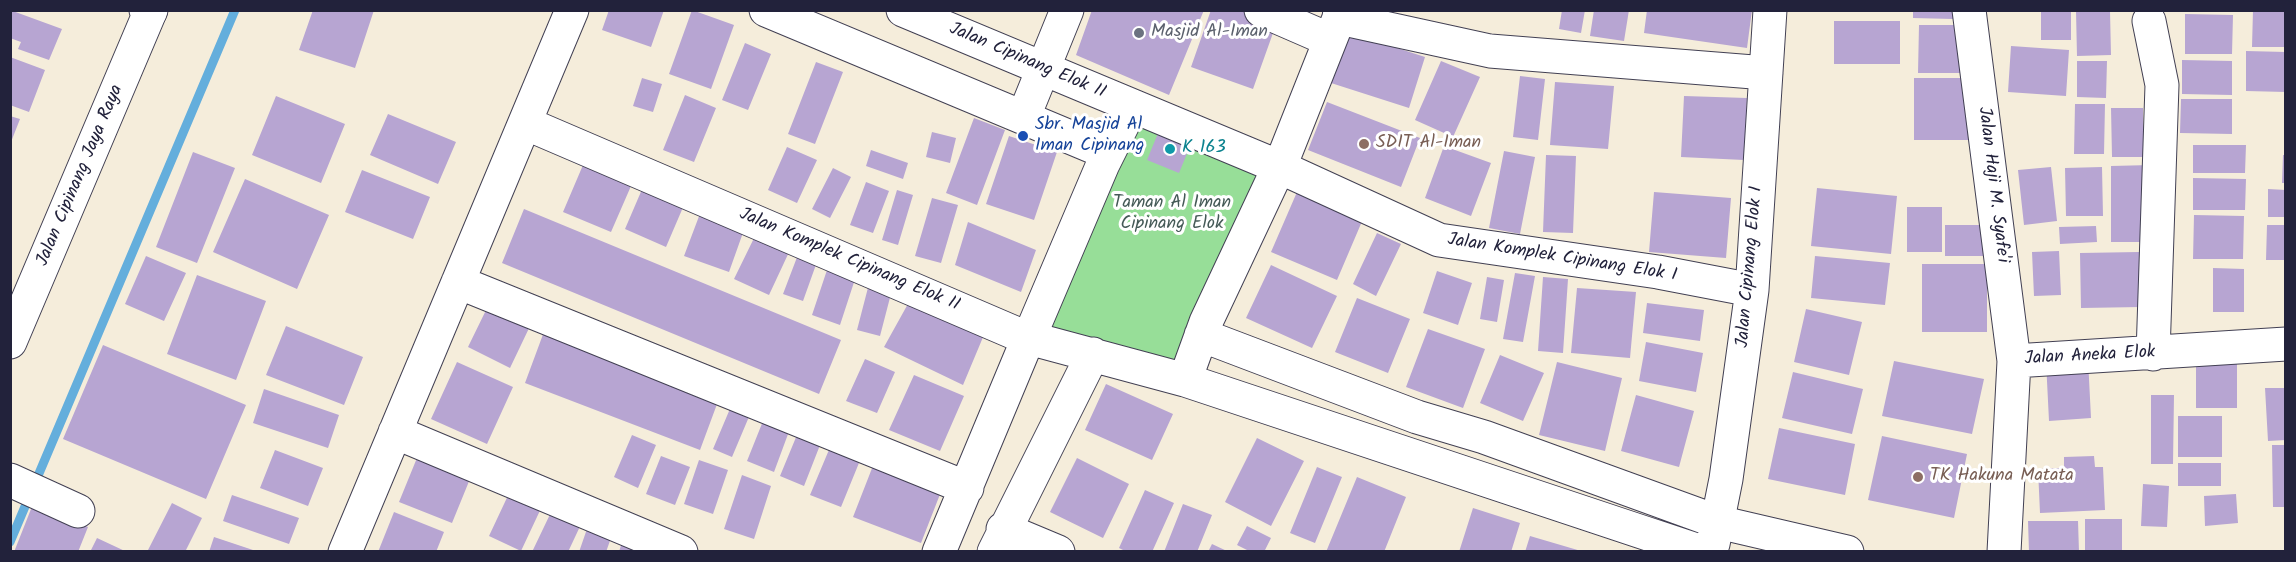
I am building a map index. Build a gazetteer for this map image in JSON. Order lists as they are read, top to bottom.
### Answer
{
  "streets": {
    "street": [
      "Jalan Cipinang Elok II",
      "Jalan Cipinang Jaya Raya",
      "Jalan Haji M. Syafe'i",
      "Jalan Komplek Cipinang Elok I",
      "Jalan Komplek Cipinang Elok II",
      "Jalan Cipinang Elok I",
      "Jalan Aneka Elok"
    ]
  },
  "crossings": [
    ["Jalan Cipinang Elok II", "Jalan Komplek Cipinang Elok I"],
    ["Jalan Haji M. Syafe'i", "Jalan Aneka Elok"],
    ["Jalan Komplek Cipinang Elok I", "Jalan Cipinang Elok I"]
  ],
  "parks": ["Taman Al Iman Cipinang Elok"],
  "places": [
    "Masjid Al-Iman",
    "Sbr. Masjid Al Iman Cipinang",
    "SDIT Al-Iman",
    "K 163",
    "TK Hakuna Matata"
  ]
}
